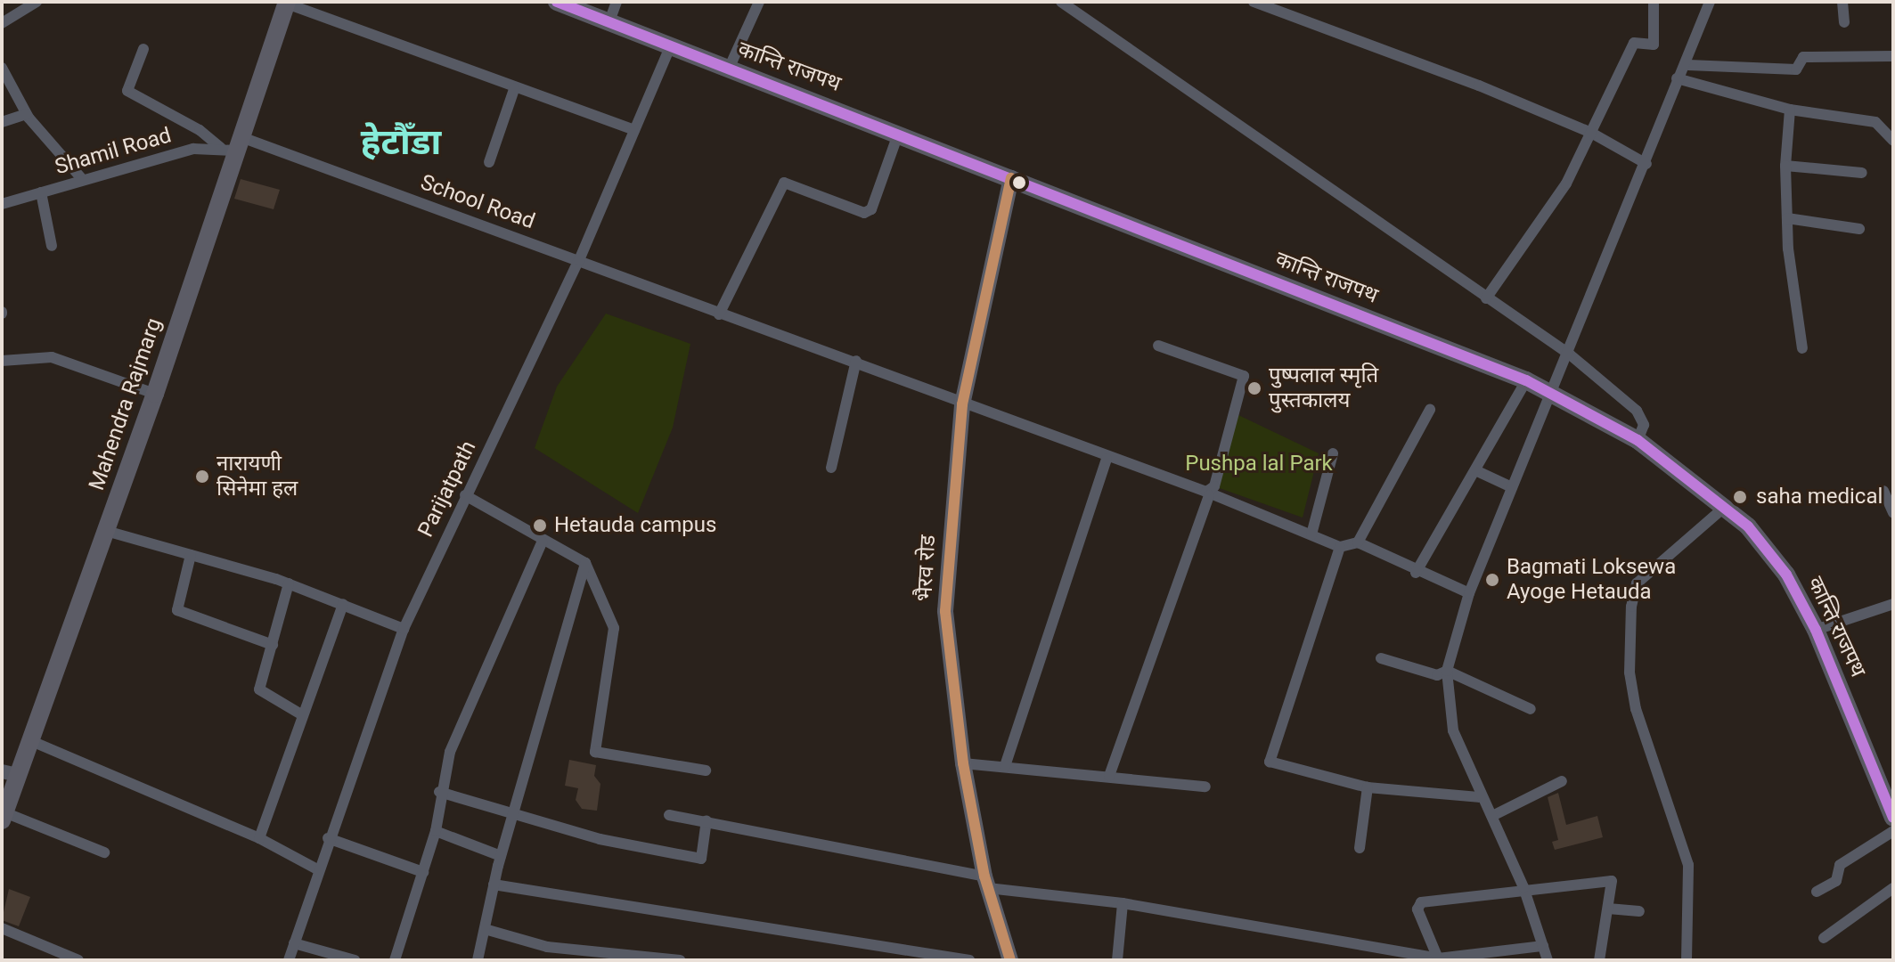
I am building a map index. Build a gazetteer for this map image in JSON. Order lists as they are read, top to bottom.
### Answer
{
  "streets": {
    "highway": ["Mahendra Rajmarg"],
    "main road": ["कान्ति राजपथ", "भैरव रोड"],
    "street": ["Shamil Road", "School Road", "Parijatpath"]
  },
  "crossings": [
    ["कान्ति राजपथ", "Parijatpath"],
    ["कान्ति राजपथ", "भैरव रोड"],
    ["Shamil Road", "School Road"],
    ["Shamil Road", "Mahendra Rajmarg"],
    ["School Road", "Mahendra Rajmarg"],
    ["School Road", "Parijatpath"],
    ["School Road", "भैरव रोड"]
  ],
  "districts": ["हेटौँडा"],
  "parks": ["Pushpa lal Park"],
  "places": [
    "पुष्पलाल स्मृति पुस्तकालय",
    "नारायणी सिनेमा हल",
    "saha medical",
    "Hetauda campus",
    "Bagmati Loksewa Ayoge Hetauda"
  ]
}
